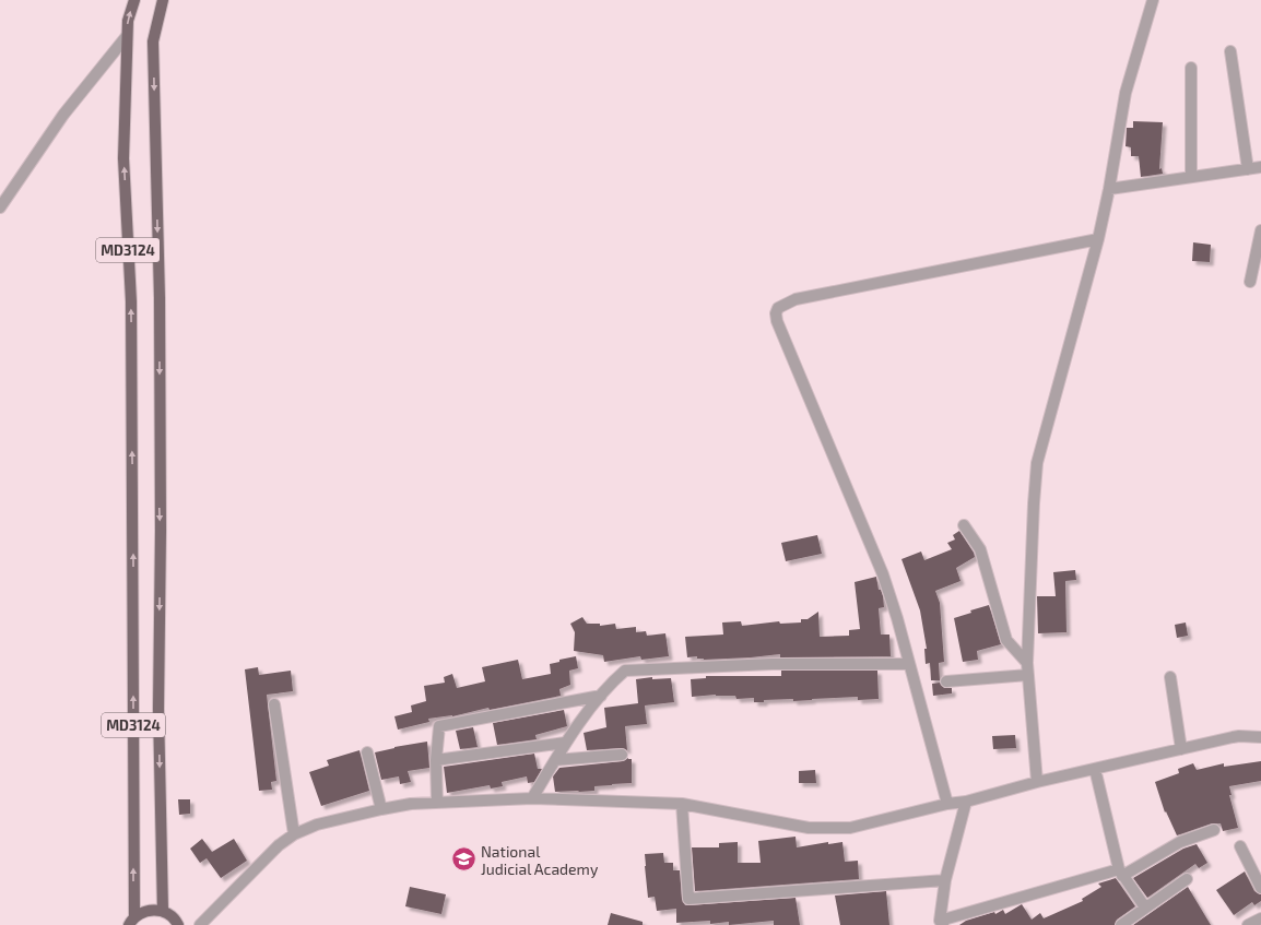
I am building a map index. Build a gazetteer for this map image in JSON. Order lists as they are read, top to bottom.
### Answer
{
  "streets": {
    "main road": ["MD3124"]
  },
  "places": {
    "school or university": ["National Judicial Academy"]
  }
}
